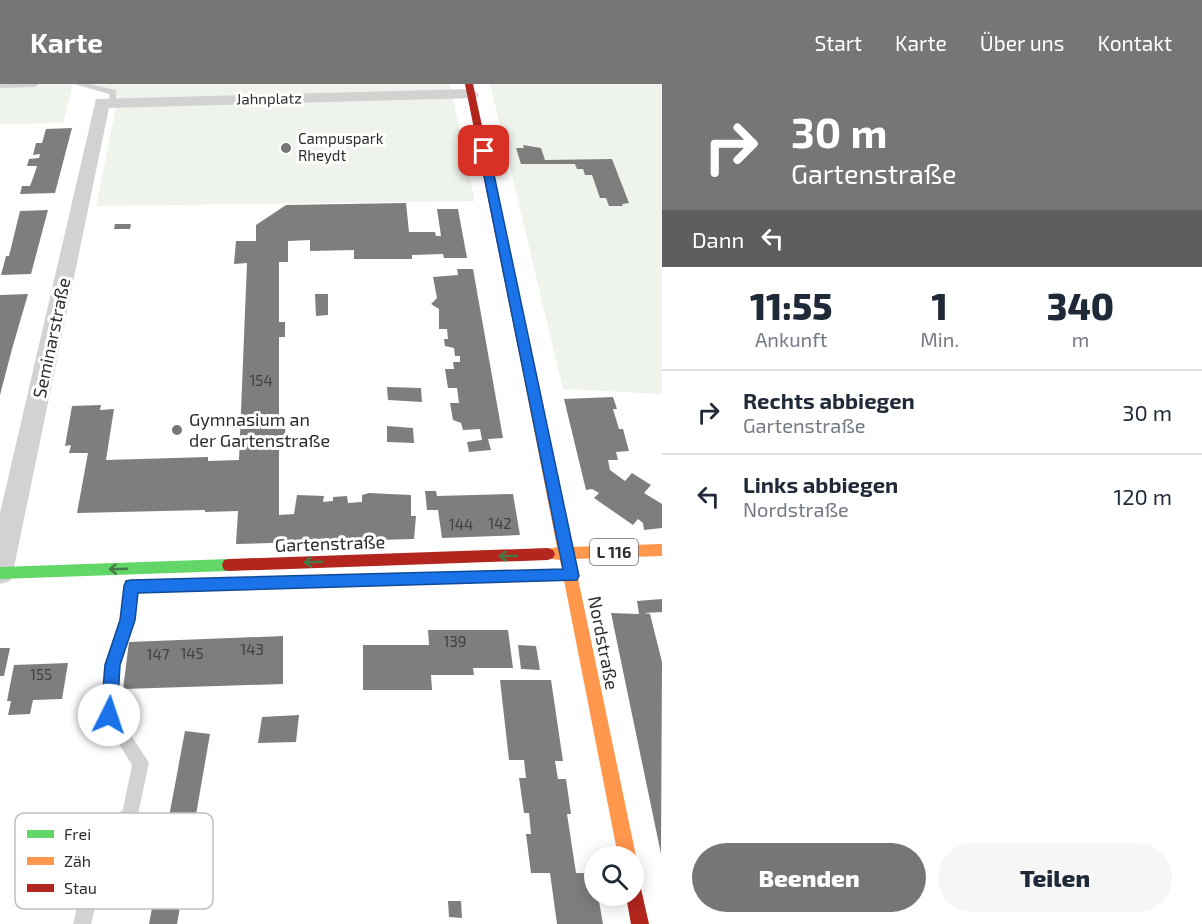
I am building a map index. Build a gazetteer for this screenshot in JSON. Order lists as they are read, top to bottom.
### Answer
{
  "streets": {
    "main road": ["Gartenstraße", "L 116", "Nordstraße"],
    "street": ["Jahnplatz", "Seminarstraße"]
  },
  "crossings": [
    ["Jahnplatz", "Seminarstraße"],
    ["Jahnplatz", "Nordstraße"],
    ["Seminarstraße", "Gartenstraße"],
    ["Gartenstraße", "Nordstraße"]
  ],
  "one_way": ["Gartenstraße"],
  "places": ["Campuspark Rheydt", "Gymnasium an der Gartenstraße"],
  "house_numbers": [
    "154",
    "142",
    "144",
    "139",
    "143",
    "145",
    "147",
    "155"
  ],
  "legend": ["Frei", "Zäh", "Stau"],
  "page": {
    "header": "Karte",
    "nav": [
      "Start",
      "Karte",
      "Über uns",
      "Kontakt"
    ],
    "turn": ["30 m", "Gartenstraße"],
    "then": "Dann",
    "eta": [
      "11:55",
      "Ankunft",
      "1",
      "Min.",
      "340",
      "m"
    ],
    "list": [
      {
        "name": "Rechts abbiegen",
        "note": "Gartenstraße",
        "value": "30 m"
      },
      {
        "name": "Links abbiegen",
        "note": "Nordstraße",
        "value": "120 m"
      }
    ],
    "buttons": ["Beenden", "Teilen"]
  }
}
